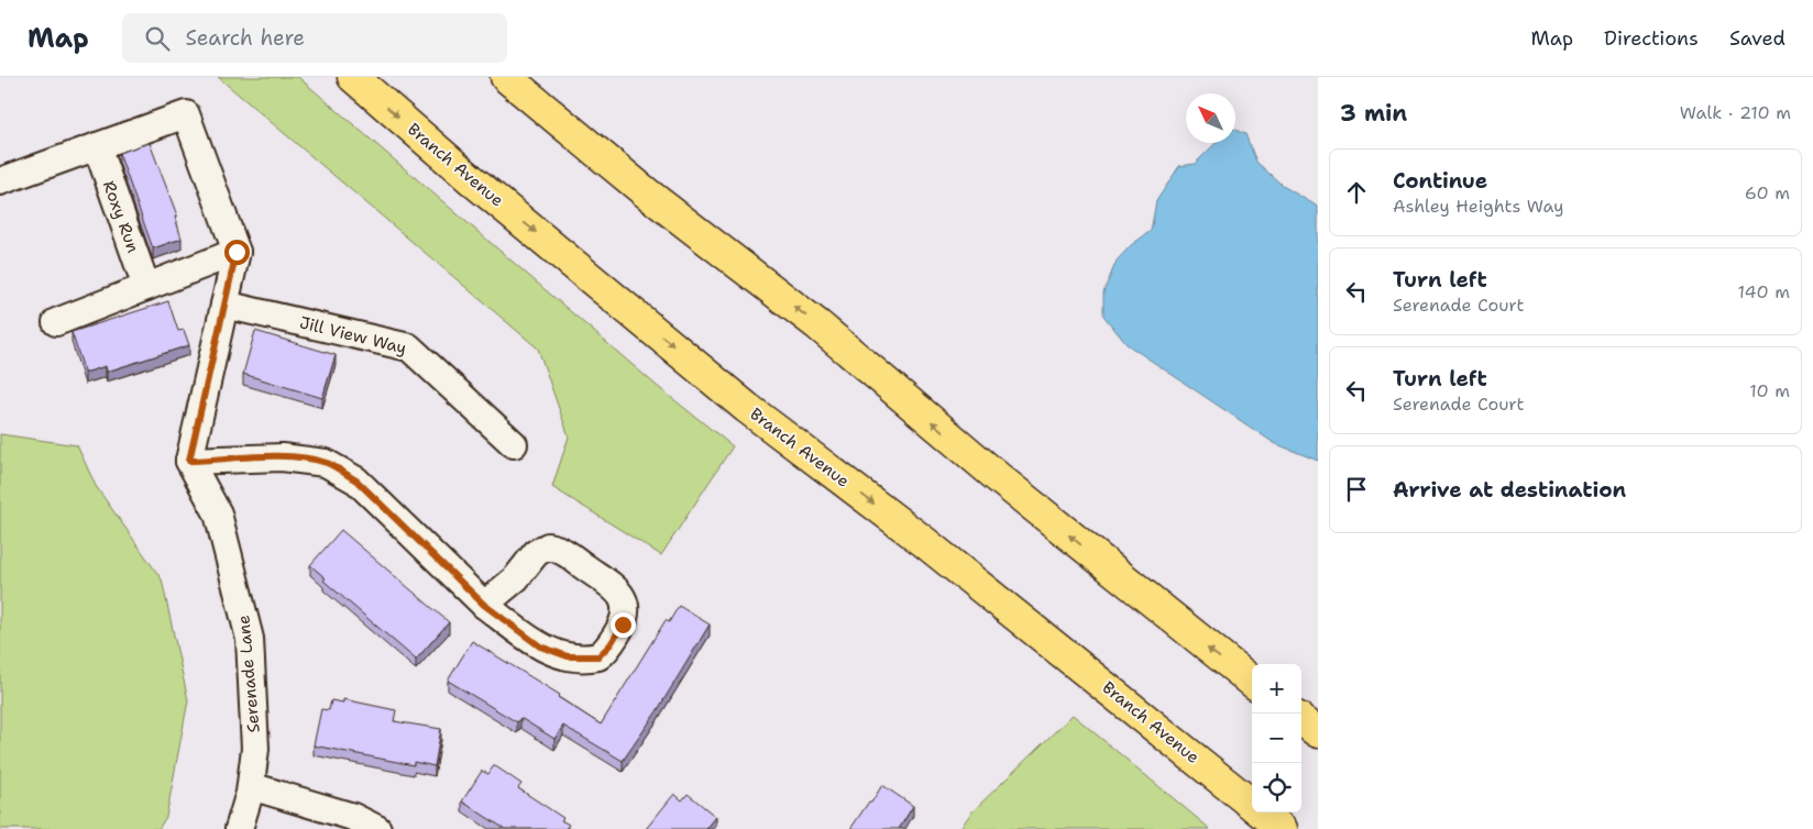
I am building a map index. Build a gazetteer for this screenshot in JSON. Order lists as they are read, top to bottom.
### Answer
{
  "streets": {
    "highway": ["Branch Avenue"],
    "street": ["Roxy Run", "Jill View Way", "Serenade Lane"]
  },
  "north": "top left",
  "page": {
    "header": "Map",
    "search": "Search here",
    "nav": ["Map", "Directions", "Saved"],
    "heading": ["3 min", "Walk · 210 m"],
    "list": [
      ["Continue", "Ashley Heights Way", "60 m"],
      ["Turn left", "Serenade Court", "140 m"],
      ["Turn left", "Serenade Court", "10 m"],
      "Arrive at destination"
    ],
    "map_buttons": ["+", "−"]
  }
}
